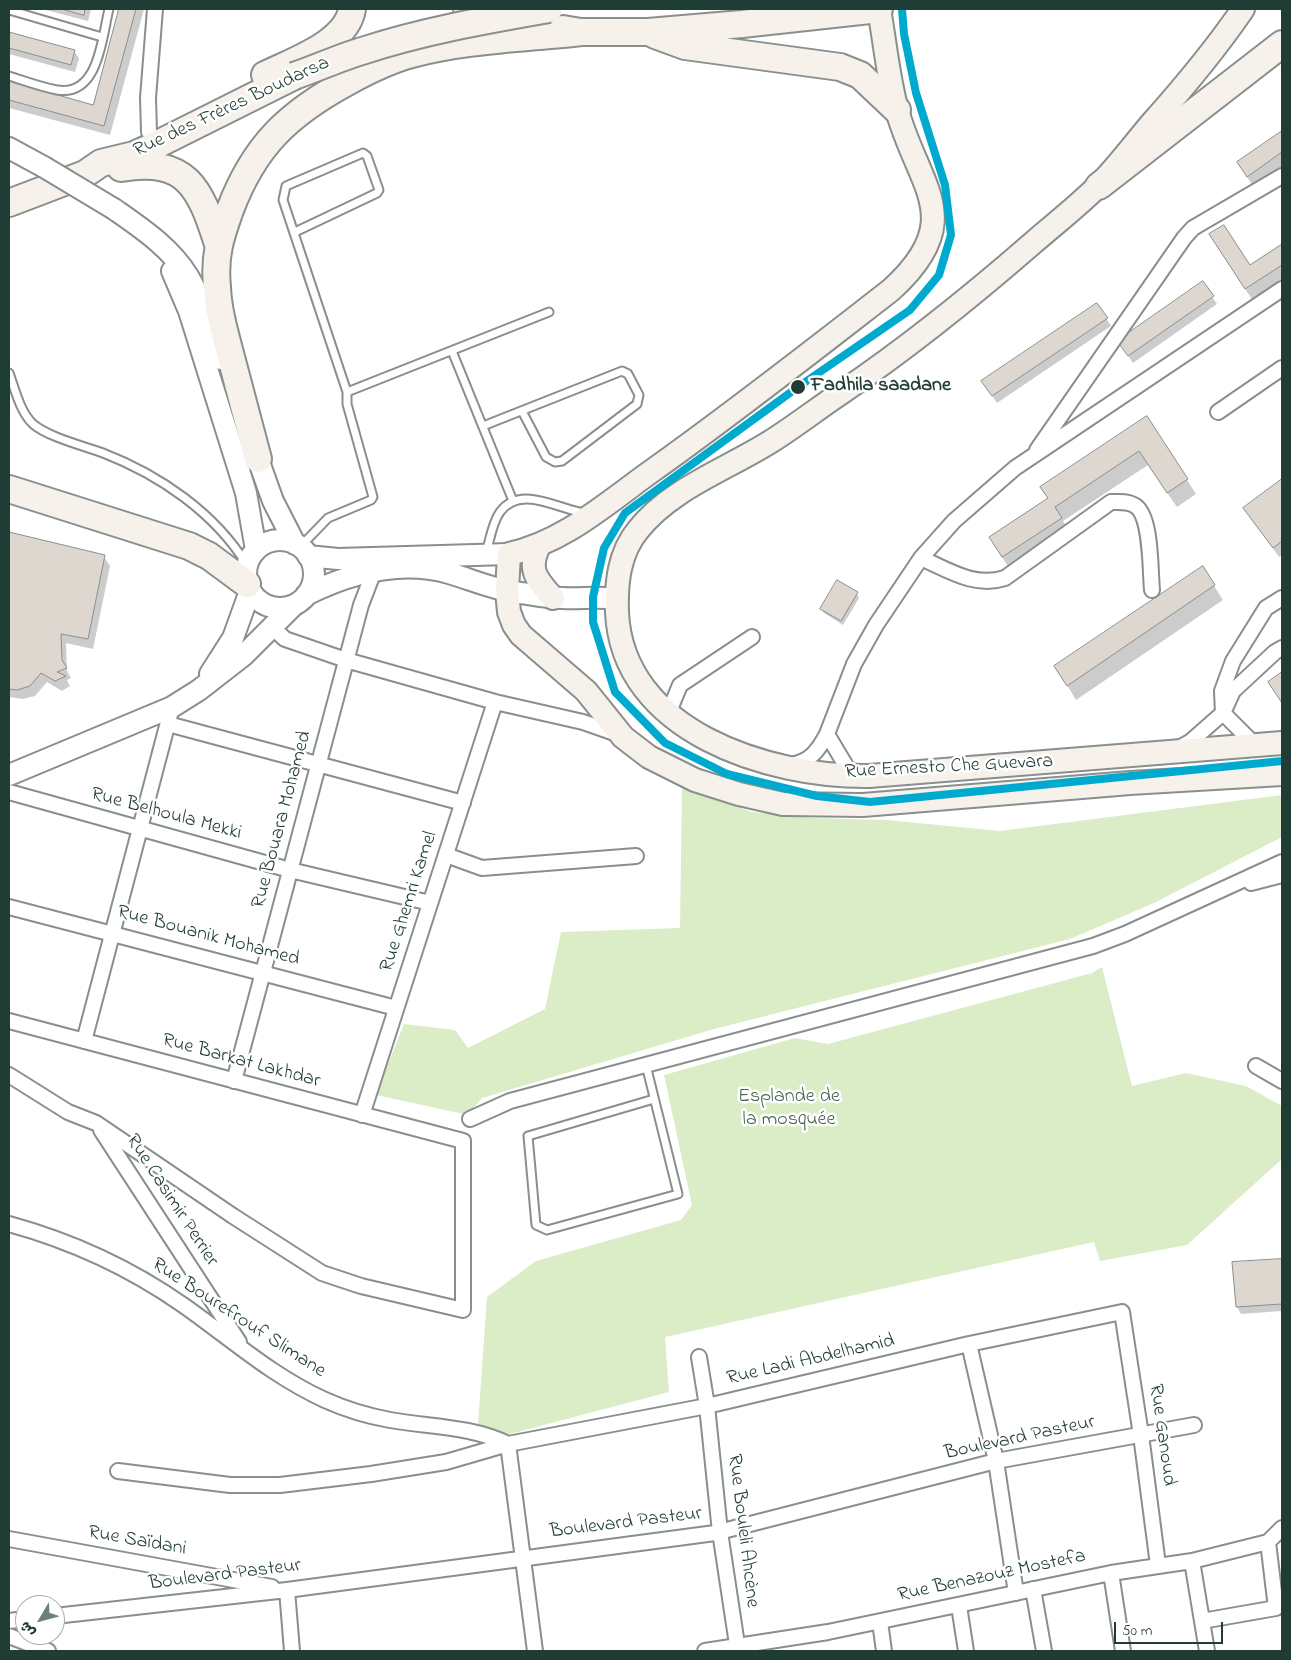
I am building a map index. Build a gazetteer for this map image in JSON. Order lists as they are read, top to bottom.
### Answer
{
  "streets": {
    "highway": ["Rue des Frères Boudarsa"],
    "main road": ["Rue Ernesto Che Guevara"],
    "street": [
      "Rue Belhoula Mekki",
      "Rue Bouara Mohamed",
      "Rue Ghemri Kamel",
      "Rue Bouanik Mohamed",
      "Rue Barkat Lakhdar",
      "Rue Casimir Perrier",
      "Rue Bourefrouf Slimane",
      "Rue Ladi Abdelhamid",
      "Rue Ganoud",
      "Boulevard Pasteur",
      "Rue Bouleli Ahcène",
      "Rue Saïdani",
      "Rue Benazouz Mostefa"
    ]
  },
  "crossings": [
    ["Rue Belhoula Mekki", "Rue Bouara Mohamed"],
    ["Rue Belhoula Mekki", "Rue Ghemri Kamel"],
    ["Rue Bouara Mohamed", "Rue Bouanik Mohamed"],
    ["Rue Bouara Mohamed", "Rue Barkat Lakhdar"],
    ["Rue Ghemri Kamel", "Rue Bouanik Mohamed"],
    ["Rue Ghemri Kamel", "Rue Barkat Lakhdar"],
    ["Rue Barkat Lakhdar", "Rue Casimir Perrier"],
    ["Rue Casimir Perrier", "Rue Bourefrouf Slimane"],
    ["Rue Bourefrouf Slimane", "Rue Ladi Abdelhamid"],
    ["Rue Ladi Abdelhamid", "Rue Ganoud"],
    ["Rue Ladi Abdelhamid", "Rue Bouleli Ahcène"],
    ["Rue Ganoud", "Boulevard Pasteur"],
    ["Rue Ganoud", "Rue Benazouz Mostefa"],
    ["Boulevard Pasteur", "Rue Bouleli Ahcène"],
    ["Boulevard Pasteur", "Rue Saïdani"],
    ["Rue Bouleli Ahcène", "Rue Benazouz Mostefa"]
  ],
  "parks": ["Esplande de la mosquée"],
  "places": ["Fadhila saadane"],
  "scale_bar": "50 m",
  "north": "bottom left"
}
